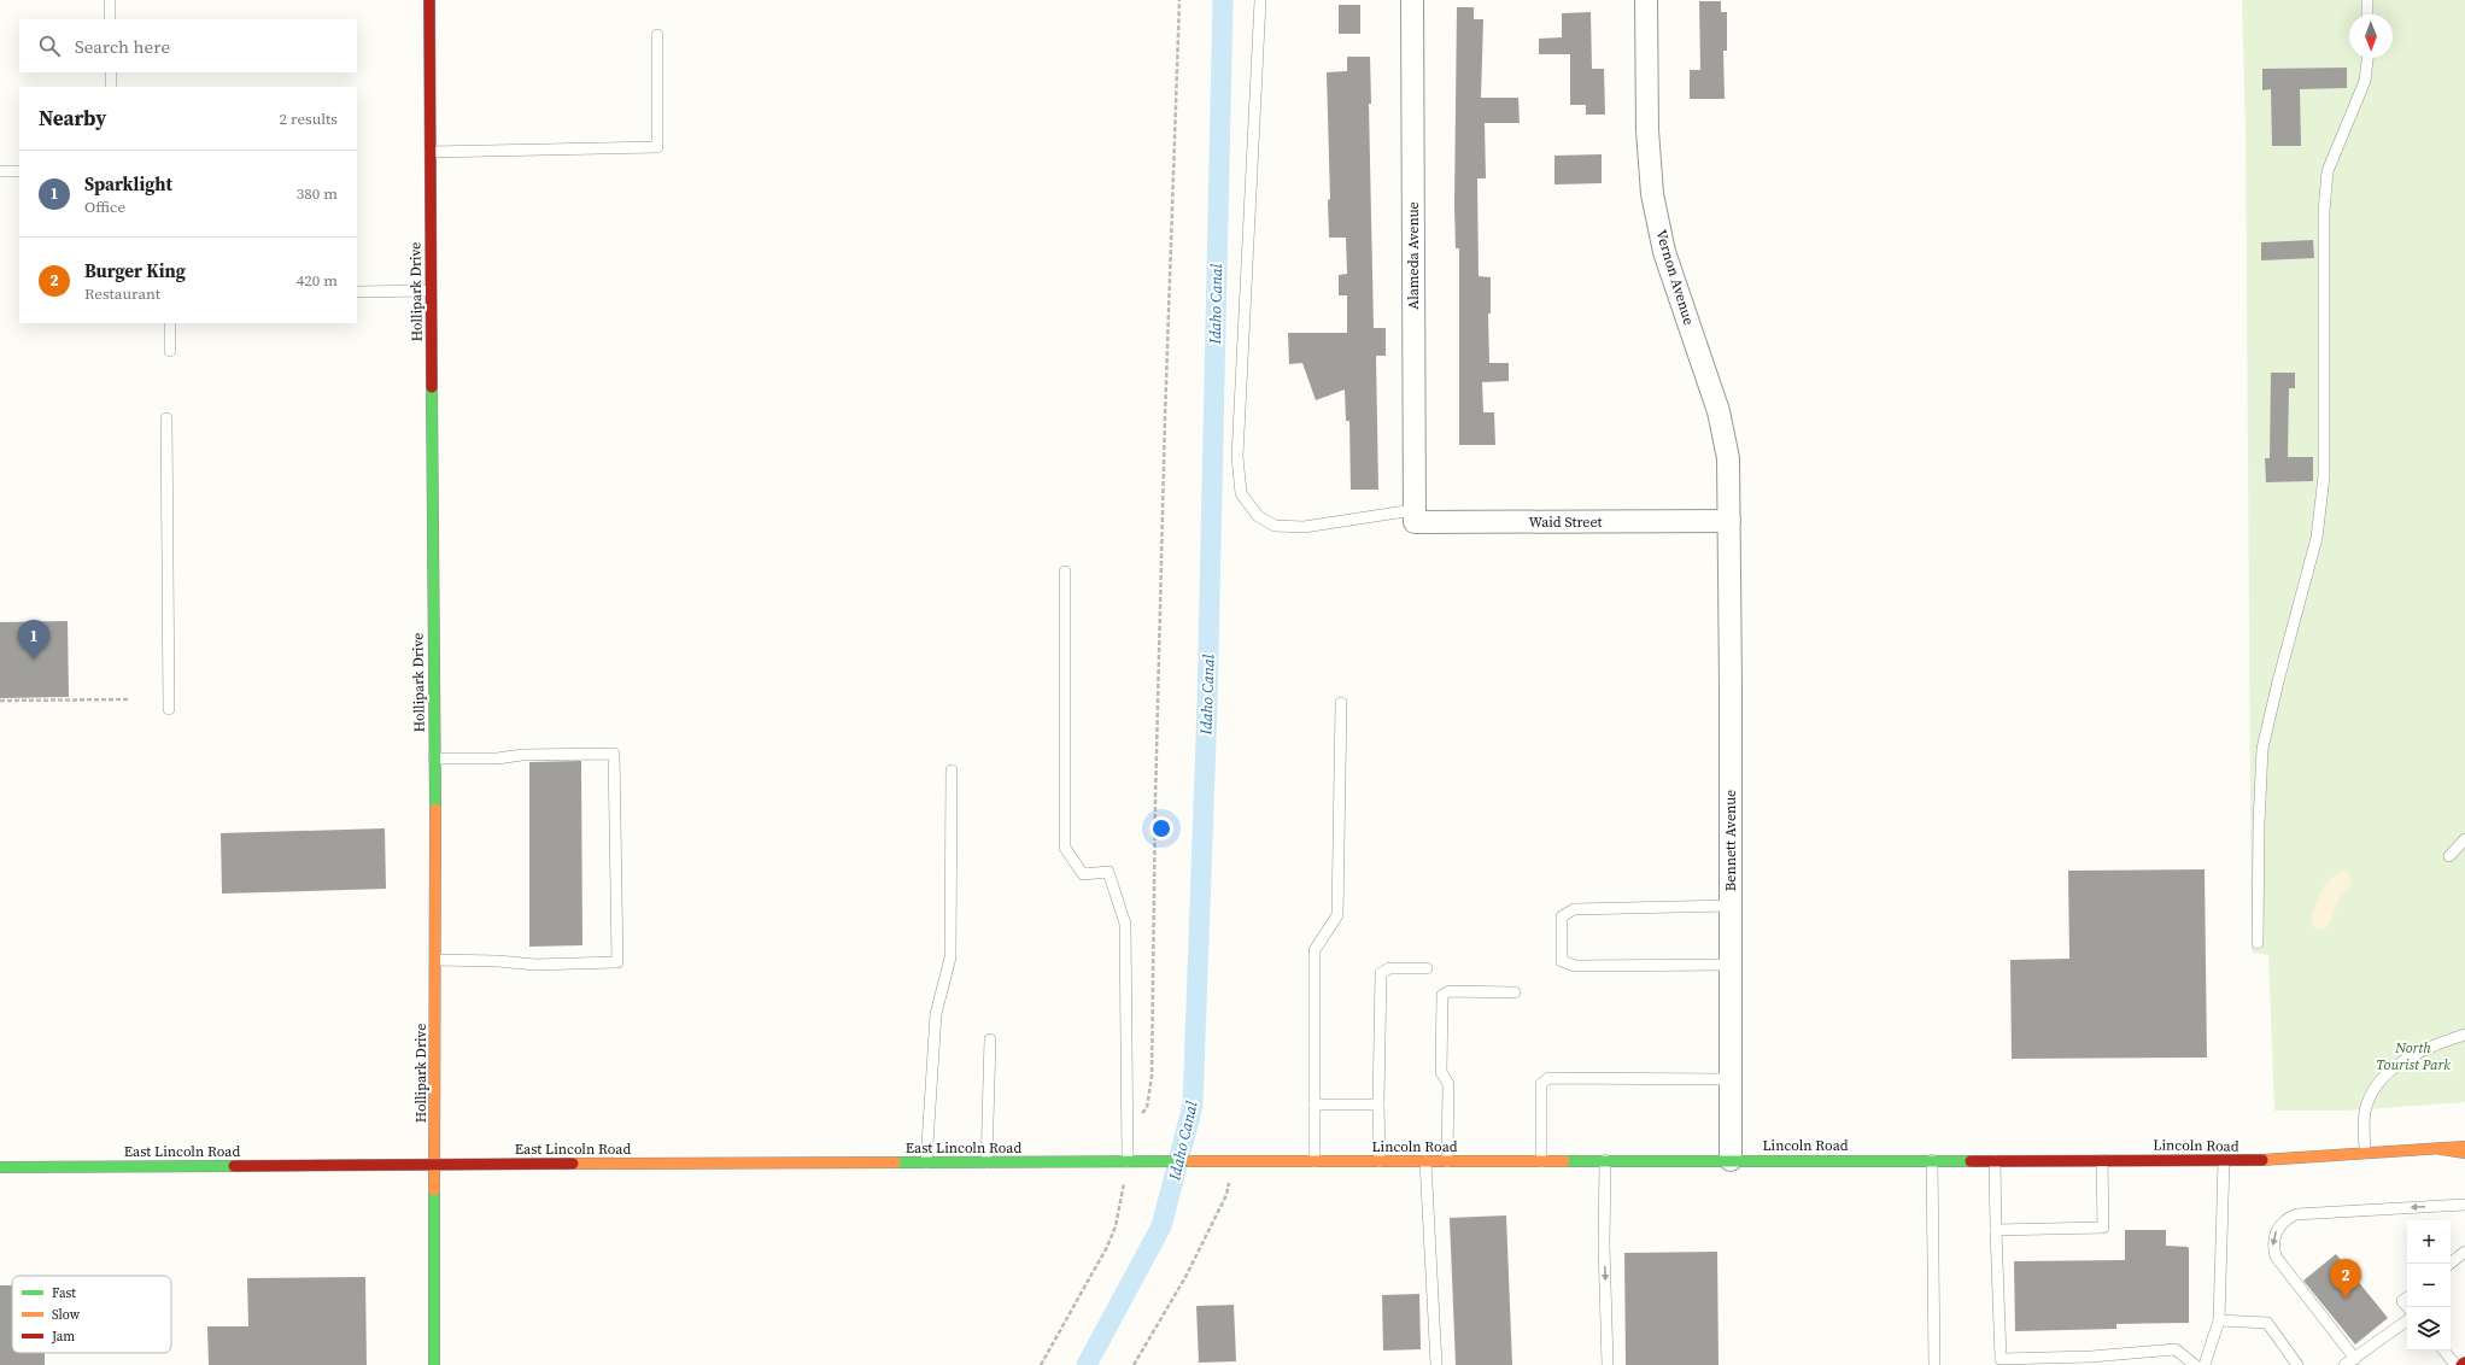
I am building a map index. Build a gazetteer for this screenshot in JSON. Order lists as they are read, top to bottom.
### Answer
{
  "streets": {
    "main road": ["Hollipark Drive", "Lincoln Road", "East Lincoln Road"],
    "street": [
      "Alameda Avenue",
      "Vernon Avenue",
      "Waid Street",
      "Bennett Avenue"
    ]
  },
  "crossings": [
    ["Alameda Avenue", "Waid Street"],
    ["Vernon Avenue", "Waid Street"],
    ["Vernon Avenue", "Bennett Avenue"],
    ["Hollipark Drive", "East Lincoln Road"],
    ["Waid Street", "Bennett Avenue"],
    ["Bennett Avenue", "Lincoln Road"],
    ["Lincoln Road", "East Lincoln Road"]
  ],
  "water": ["Idaho Canal"],
  "parks": ["North Tourist Park"],
  "legend": ["Fast", "Slow", "Jam"],
  "north": "bottom",
  "page": {
    "search": "Search here",
    "heading": ["Nearby", "2 results"],
    "list": [
      {
        "mark": "1",
        "name": "Sparklight",
        "note": "Office",
        "value": "380 m"
      },
      {
        "mark": "2",
        "name": "Burger King",
        "note": "Restaurant",
        "value": "420 m"
      }
    ],
    "pins": ["1", "2"],
    "map_buttons": ["+", "−"]
  }
}
